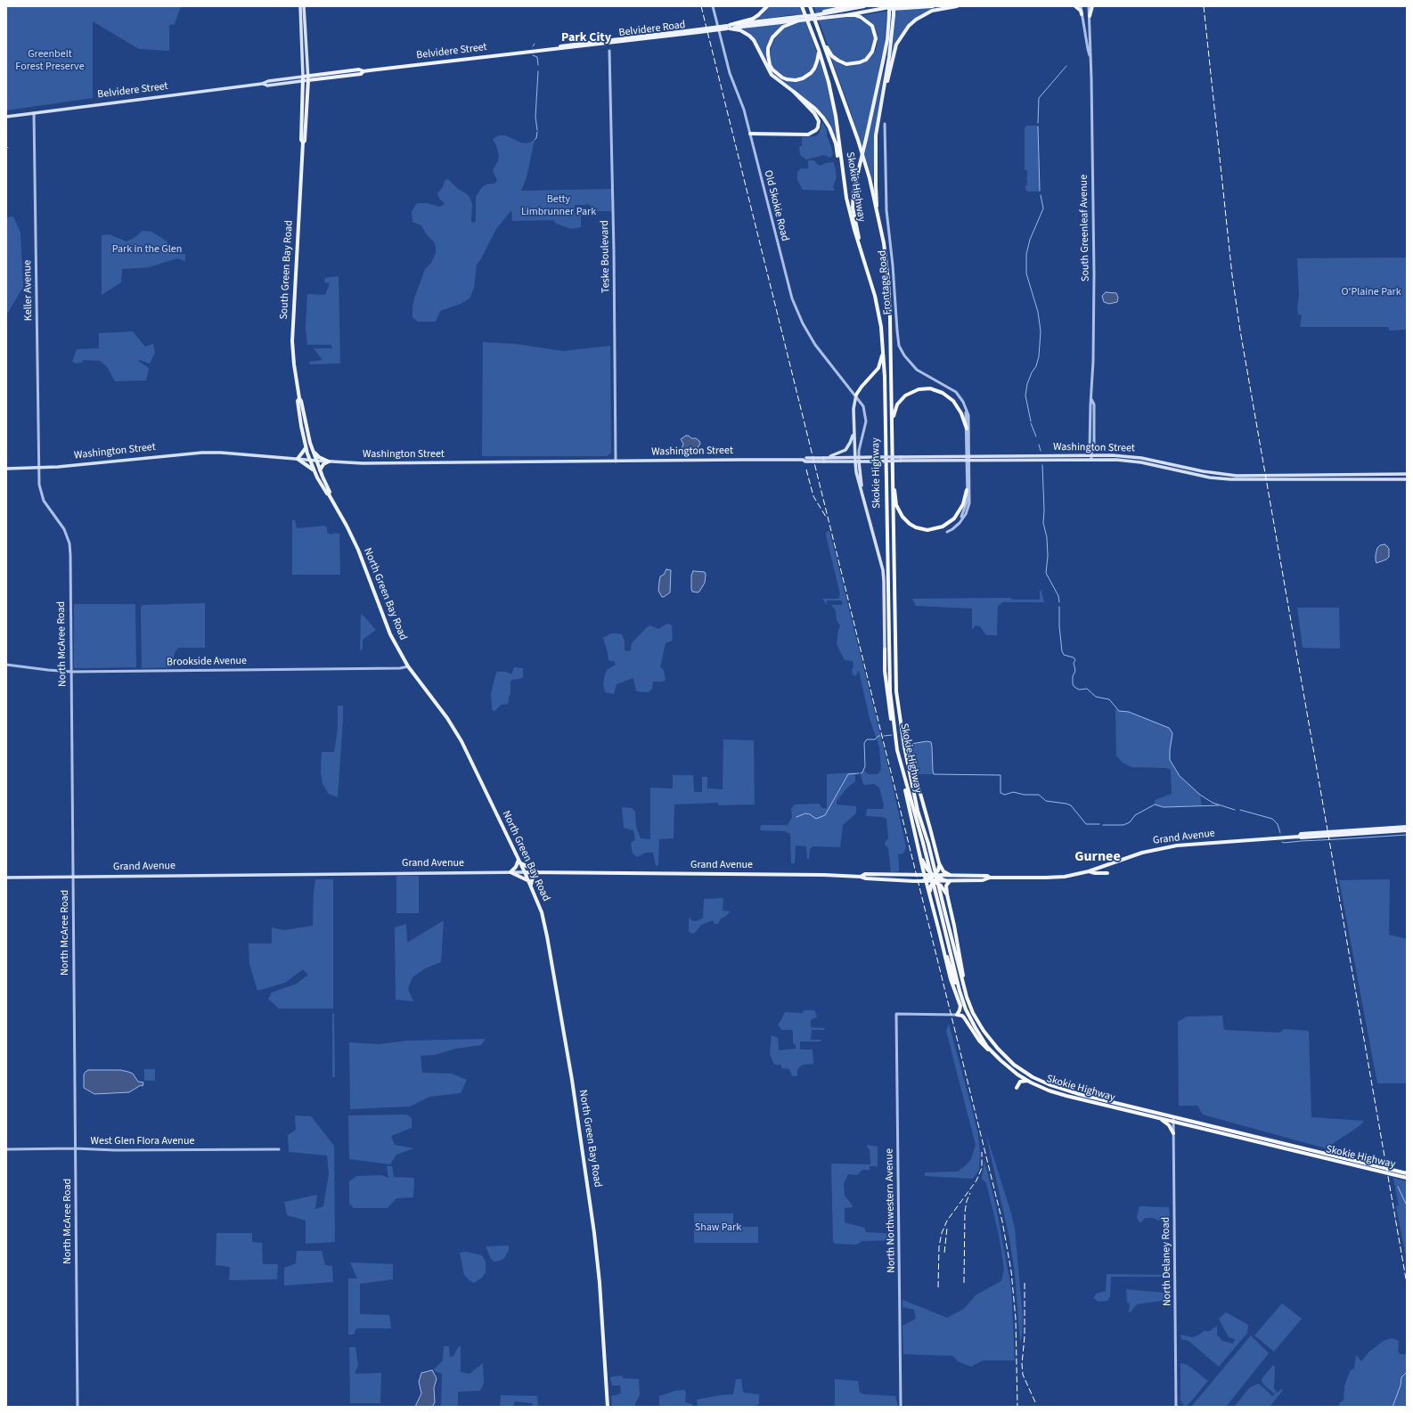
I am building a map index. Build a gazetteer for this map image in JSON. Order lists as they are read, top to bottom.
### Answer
{
  "streets": {
    "highway": ["Skokie Highway"],
    "main road": [
      "Belvidere Road",
      "Belvidere Street",
      "South Green Bay Road",
      "Washington Street",
      "North Green Bay Road",
      "Grand Avenue"
    ],
    "street": [
      "Old Skokie Road",
      "South Greenleaf Avenue",
      "Teske Boulevard",
      "Frontage Road",
      "Keller Avenue",
      "North McAree Road",
      "Brookside Avenue",
      "West Glen Flora Avenue",
      "North Northwestern Avenue",
      "North Delaney Road"
    ]
  },
  "crossings": [
    ["Belvidere Road", "Belvidere Street"],
    ["Belvidere Street", "South Green Bay Road"],
    ["Belvidere Street", "Keller Avenue"],
    ["Skokie Highway", "Old Skokie Road"],
    ["Skokie Highway", "Frontage Road"],
    ["Skokie Highway", "Washington Street"],
    ["Skokie Highway", "North Delaney Road"],
    ["Old Skokie Road", "Washington Street"],
    ["South Greenleaf Avenue", "Washington Street"],
    ["Teske Boulevard", "Washington Street"],
    ["South Green Bay Road", "Washington Street"],
    ["South Green Bay Road", "North Green Bay Road"],
    ["Frontage Road", "Washington Street"],
    ["Keller Avenue", "Washington Street"],
    ["Keller Avenue", "North McAree Road"],
    ["Washington Street", "North Green Bay Road"],
    ["Washington Street", "North McAree Road"],
    ["North Green Bay Road", "Brookside Avenue"],
    ["North Green Bay Road", "Grand Avenue"],
    ["North McAree Road", "Brookside Avenue"],
    ["North McAree Road", "Grand Avenue"],
    ["North McAree Road", "West Glen Flora Avenue"]
  ],
  "districts": ["Park City", "Gurnee"],
  "parks": [
    "Greenbelt Forest Preserve",
    "Betty Limbrunner Park",
    "Park in the Glen",
    "O'Plaine Park",
    "Shaw Park"
  ]
}
